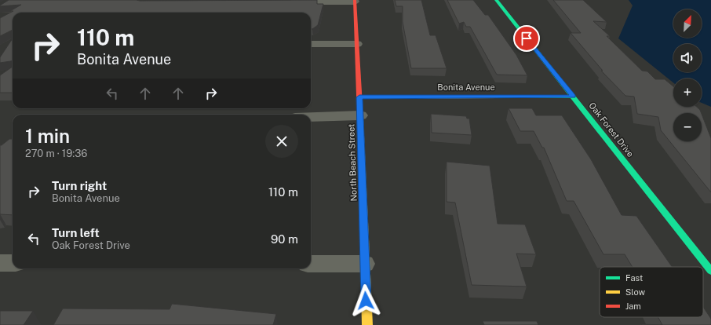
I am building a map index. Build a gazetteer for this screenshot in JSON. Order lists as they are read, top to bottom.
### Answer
{
  "streets": {
    "street": ["Bonita Avenue", "Oak Forest Drive", "North Beach Street"]
  },
  "crossings": [
    ["Bonita Avenue", "Oak Forest Drive"],
    ["Bonita Avenue", "North Beach Street"]
  ],
  "legend": ["Fast", "Slow", "Jam"],
  "north": "top right",
  "page": {
    "map_buttons": ["+", "−"],
    "turn": ["110 m", "Bonita Avenue"],
    "heading": ["1 min", "270 m · 19:36"],
    "list": [
      {
        "name": "Turn right",
        "note": "Bonita Avenue",
        "value": "110 m"
      },
      {
        "name": "Turn left",
        "note": "Oak Forest Drive",
        "value": "90 m"
      }
    ]
  }
}
